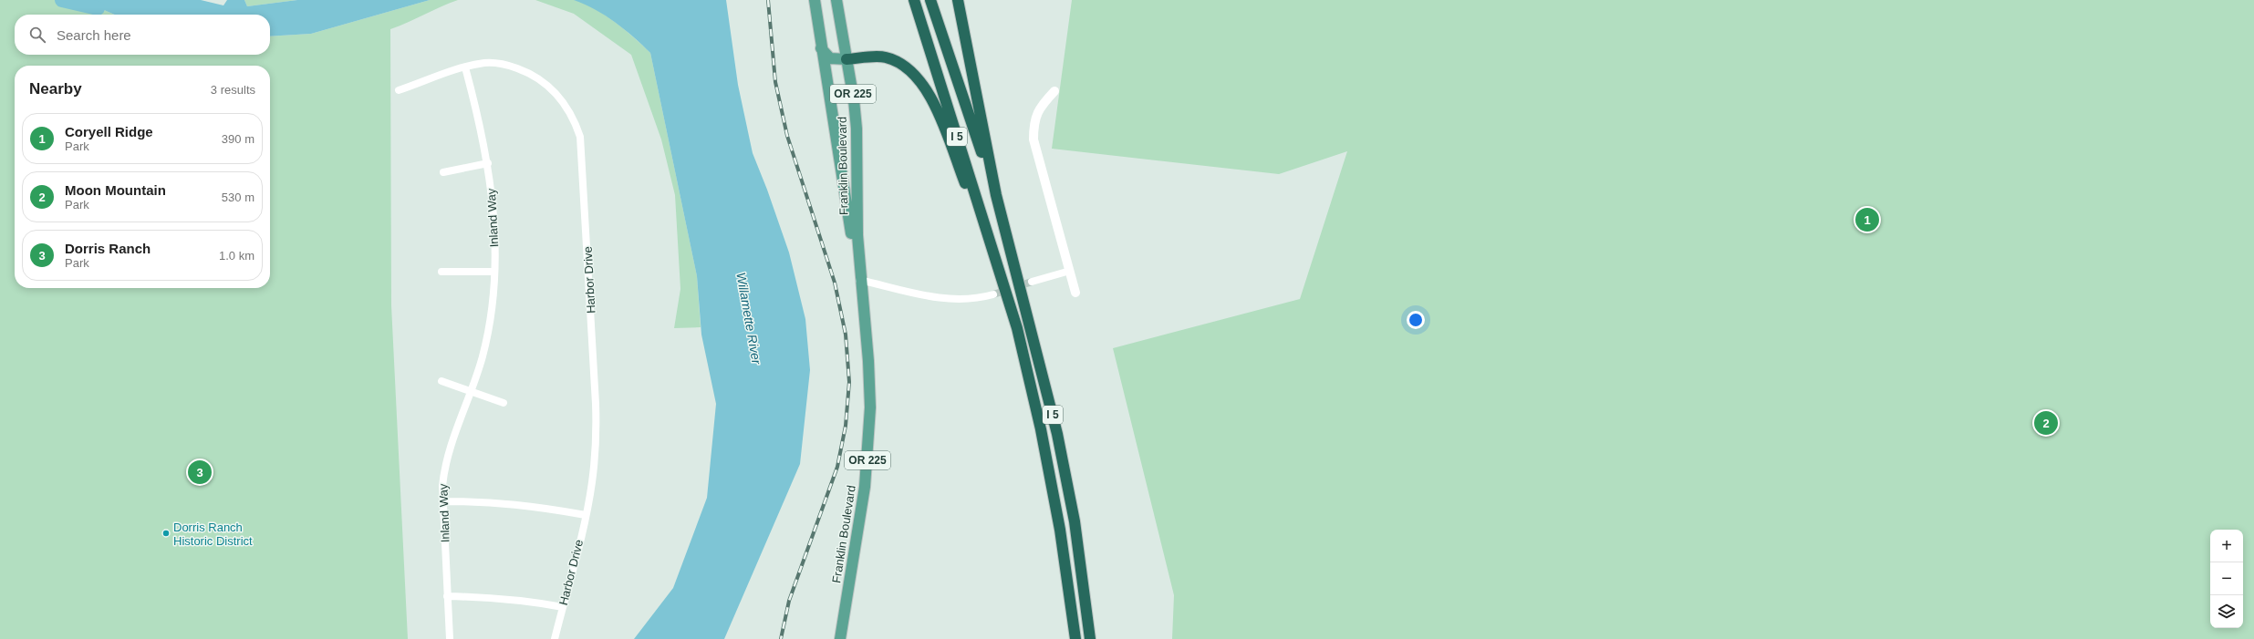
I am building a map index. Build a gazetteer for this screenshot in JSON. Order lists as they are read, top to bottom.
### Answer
{
  "streets": {
    "highway": ["I 5"],
    "main road": ["OR 225", "Franklin Boulevard"],
    "street": ["Inland Way", "Harbor Drive"]
  },
  "crossings": [
    ["OR 225", "Franklin Boulevard"],
    ["Inland Way", "Harbor Drive"]
  ],
  "water": ["Willamette River"],
  "places": ["Dorris Ranch Historic District"],
  "page": {
    "search": "Search here",
    "heading": ["Nearby", "3 results"],
    "list": [
      {
        "mark": "1",
        "name": "Coryell Ridge",
        "note": "Park",
        "value": "390 m"
      },
      {
        "mark": "2",
        "name": "Moon Mountain",
        "note": "Park",
        "value": "530 m"
      },
      {
        "mark": "3",
        "name": "Dorris Ranch",
        "note": "Park",
        "value": "1.0 km"
      }
    ],
    "pins": ["1", "2", "3"],
    "map_buttons": ["+", "−"]
  }
}
